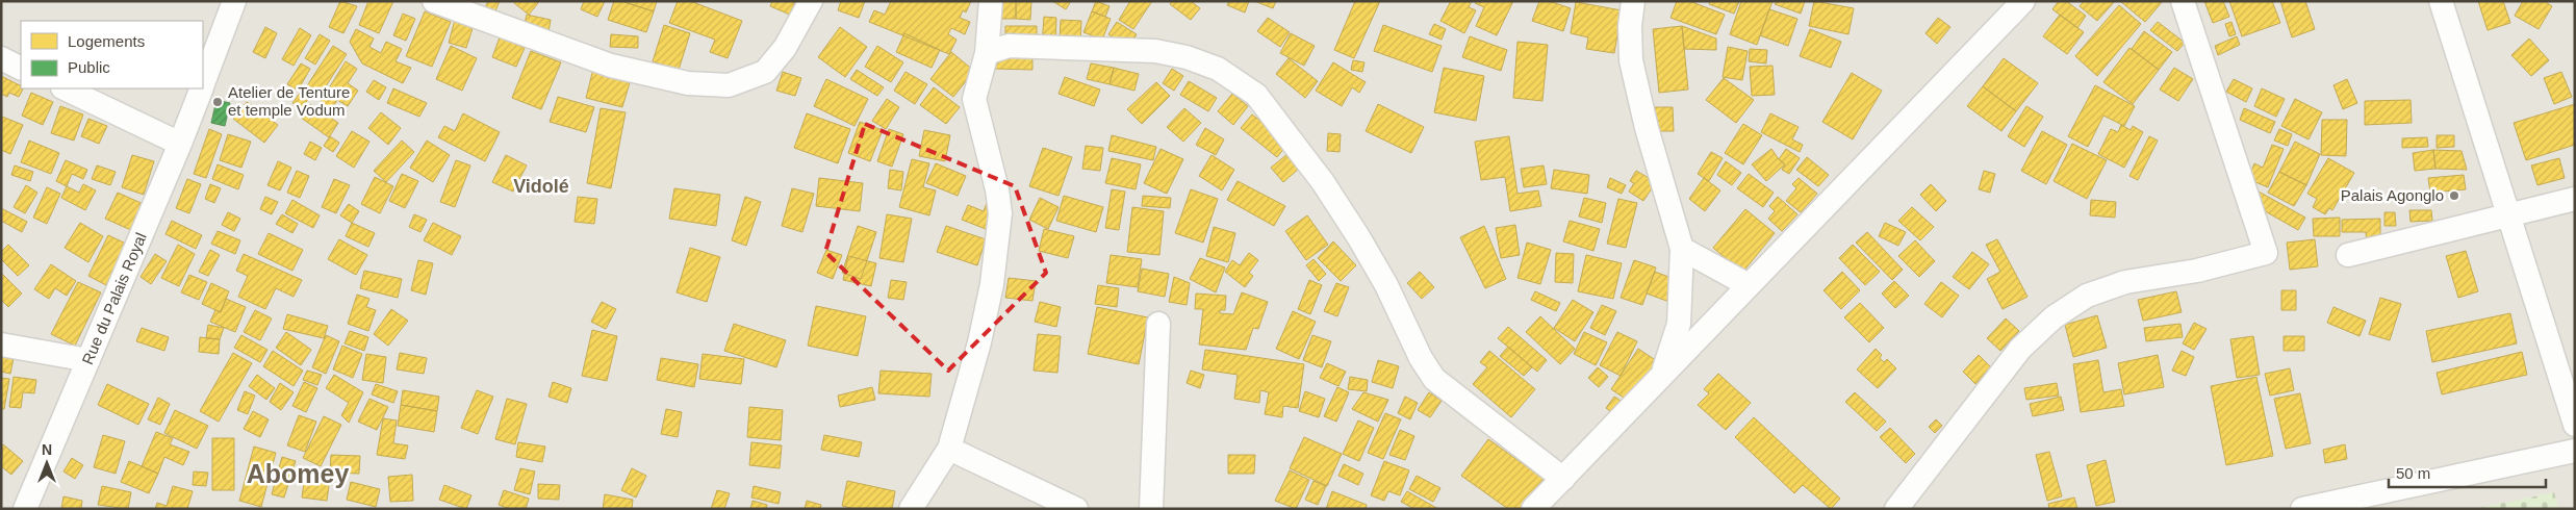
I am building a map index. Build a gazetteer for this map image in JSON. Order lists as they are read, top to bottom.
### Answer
{
  "streets": {
    "street": ["Rue du Palais Royal"]
  },
  "districts": ["Vidolé", "Abomey"],
  "places": ["Atelier de Tenture et temple Vodum", "Palais Agonglo"],
  "legend": ["Logements", "Public"],
  "scale_bar": "50 m",
  "north": "top"
}
